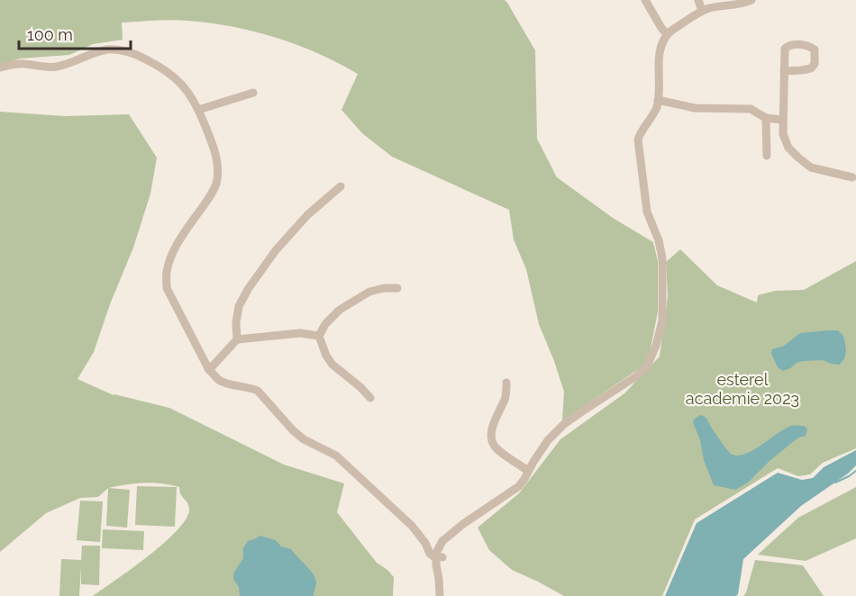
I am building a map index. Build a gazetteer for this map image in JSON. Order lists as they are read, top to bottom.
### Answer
{
  "parks": ["esterel academie 2023"],
  "scale_bar": "100 m"
}
